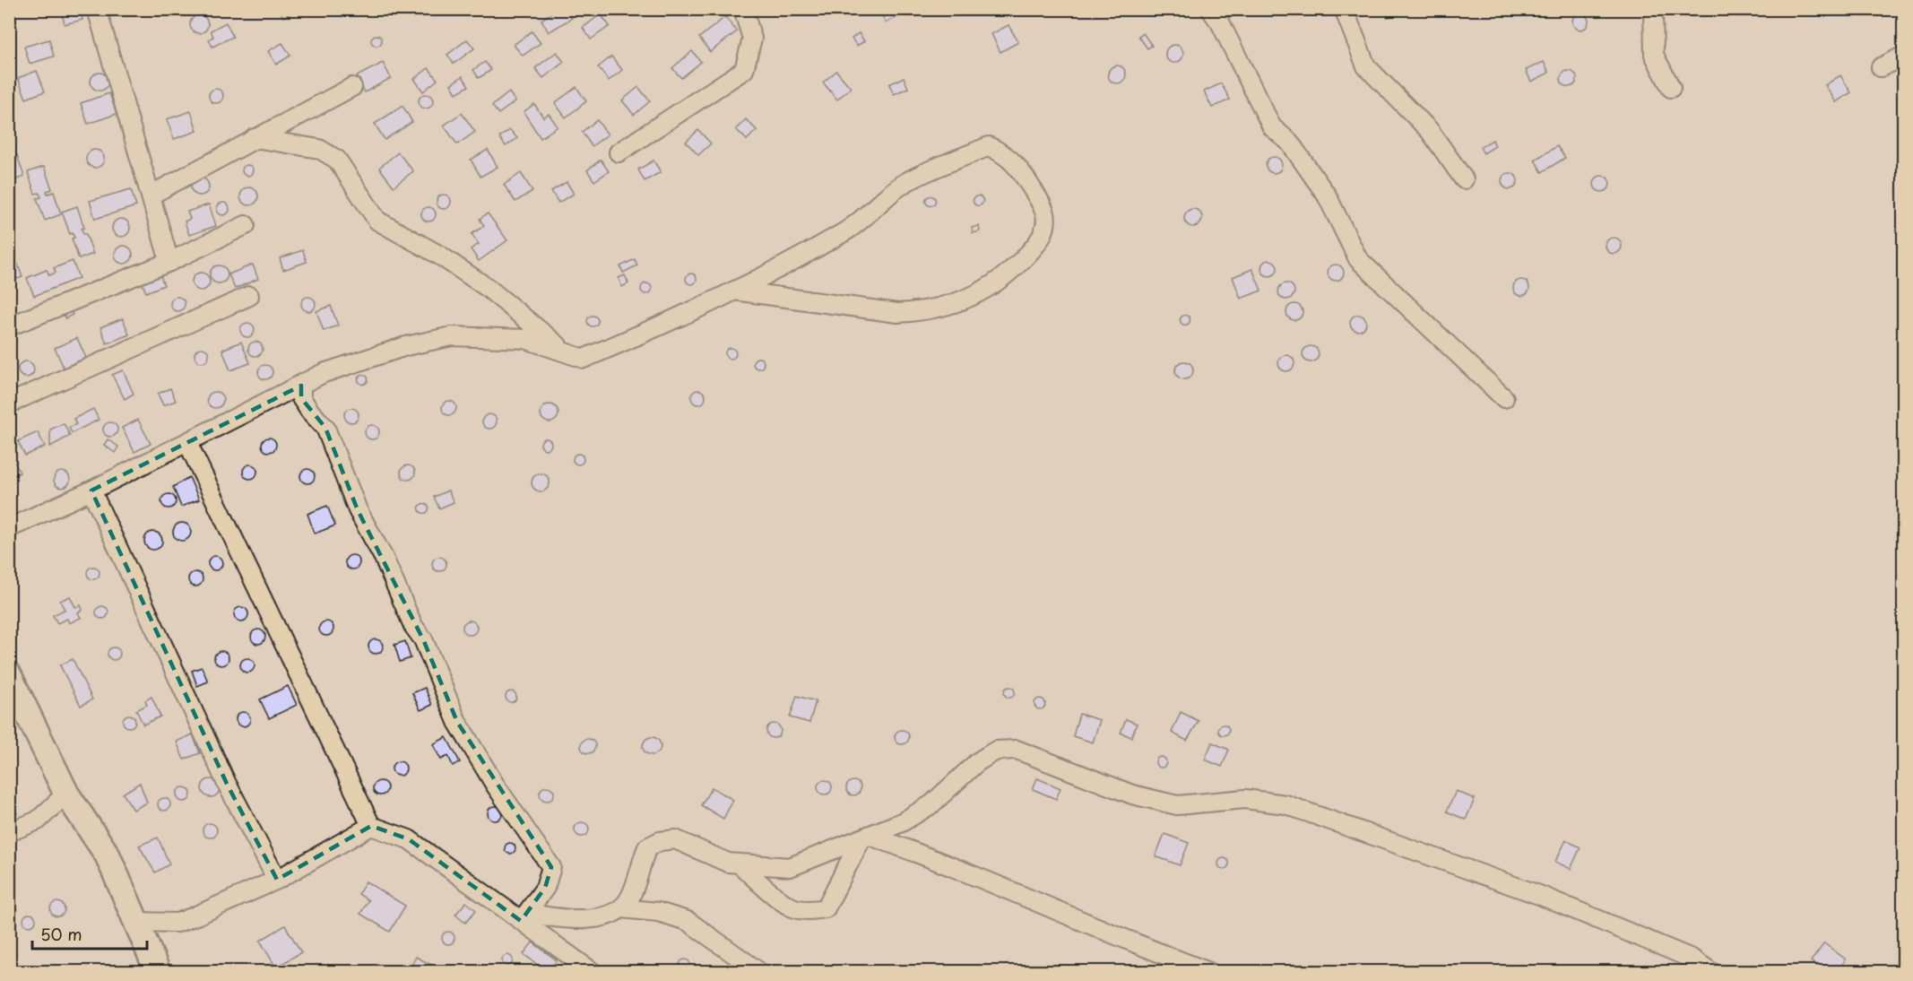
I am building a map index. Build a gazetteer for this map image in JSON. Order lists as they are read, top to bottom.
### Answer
{
  "scale_bar": "50 m"
}
